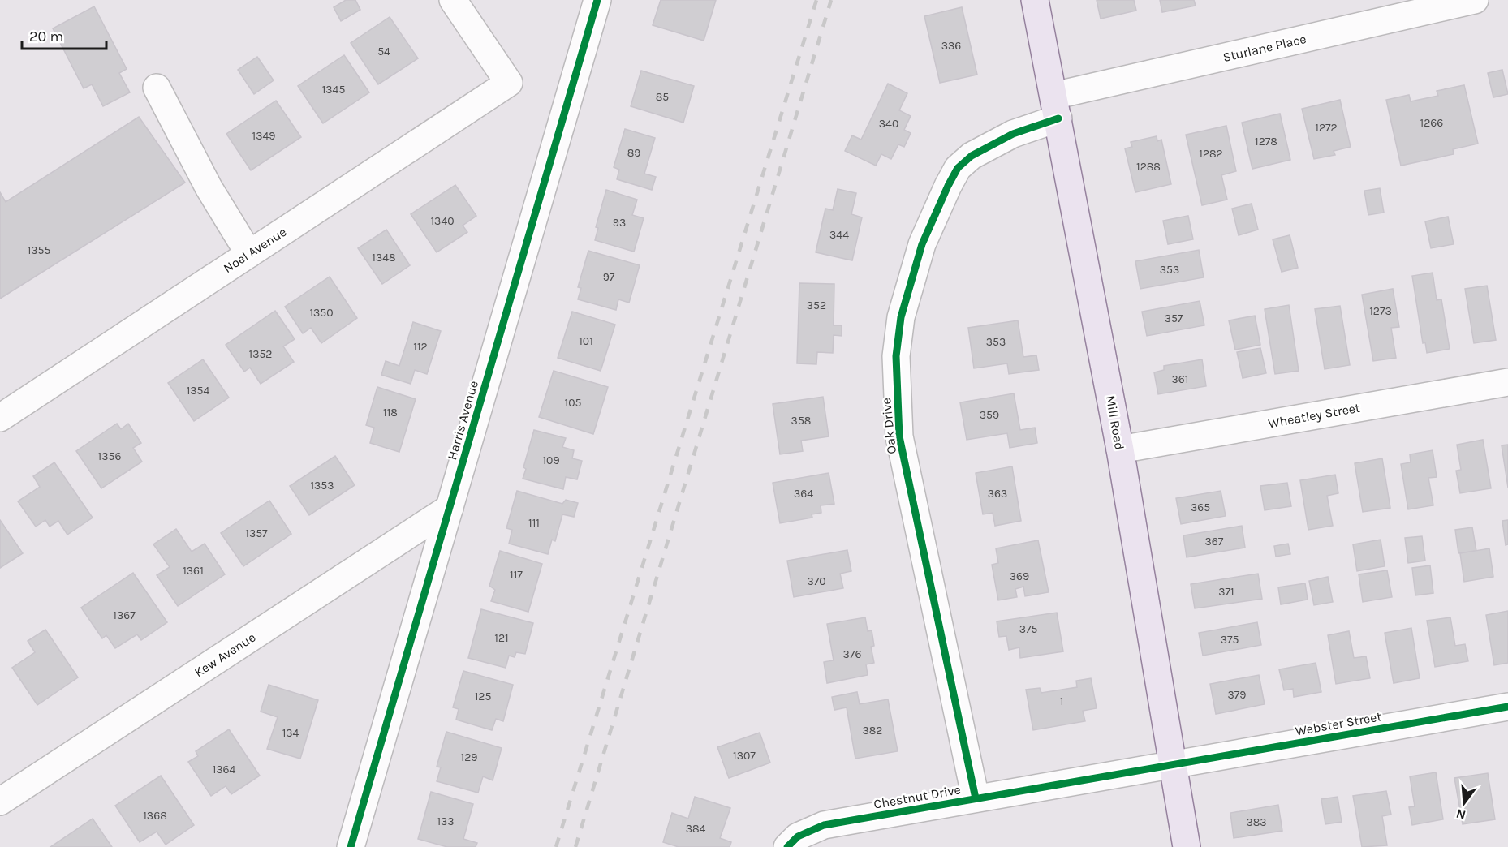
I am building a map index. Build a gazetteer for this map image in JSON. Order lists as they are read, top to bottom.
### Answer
{
  "streets": {
    "main road": ["Mill Road"],
    "street": [
      "Sturlane Place",
      "Noel Avenue",
      "Wheatley Street",
      "Harris Avenue",
      "Oak Drive",
      "Kew Avenue",
      "Webster Street",
      "Chestnut Drive"
    ]
  },
  "crossings": [
    ["Sturlane Place", "Mill Road"],
    ["Sturlane Place", "Oak Drive"],
    ["Wheatley Street", "Mill Road"],
    ["Harris Avenue", "Kew Avenue"],
    ["Mill Road", "Oak Drive"],
    ["Mill Road", "Webster Street"],
    ["Mill Road", "Chestnut Drive"],
    ["Oak Drive", "Chestnut Drive"],
    ["Webster Street", "Chestnut Drive"]
  ],
  "house_numbers": [
    "336",
    "54",
    "1345",
    "85",
    "1266",
    "340",
    "1272",
    "1349",
    "1278",
    "89",
    "1282",
    "1288",
    "1340",
    "93",
    "344",
    "1355",
    "1348",
    "353",
    "97",
    "352",
    "1273",
    "1350",
    "357",
    "101",
    "353",
    "112",
    "1352",
    "361",
    "1354",
    "105",
    "118",
    "359",
    "358",
    "1356",
    "109",
    "1353",
    "364",
    "363",
    "365",
    "111",
    "1357",
    "367",
    "1361",
    "117",
    "369",
    "370",
    "371",
    "1367",
    "375",
    "121",
    "375",
    "376",
    "379",
    "125",
    "1",
    "382",
    "134",
    "1307",
    "129",
    "1364",
    "1368",
    "133",
    "383",
    "384"
  ],
  "scale_bar": "20 m",
  "north": "bottom"
}
